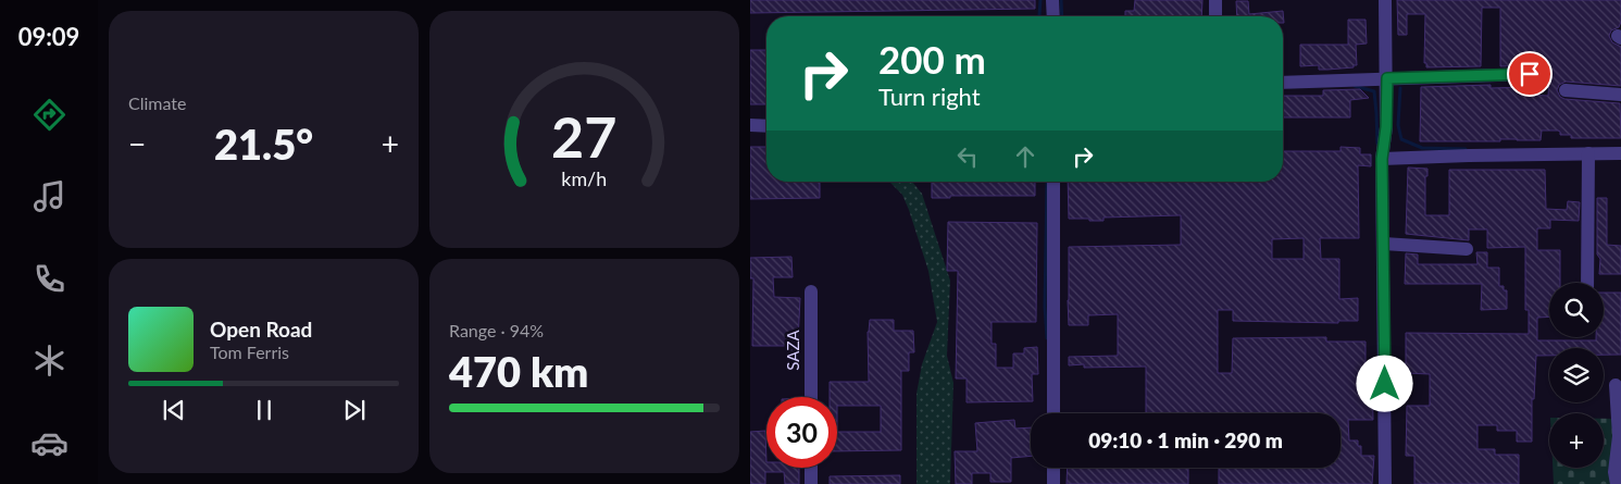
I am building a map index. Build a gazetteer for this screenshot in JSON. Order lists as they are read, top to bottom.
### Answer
{
  "streets": {
    "street": ["SAZA"]
  },
  "page": {
    "tabs": "09:09",
    "tile": [
      "Climate",
      ["Range · 94%", "470 km"]
    ],
    "turn": ["200 m", "Turn right"],
    "heat": ["−", "21.5°", "+"],
    "map_buttons": "+",
    "song": ["Open Road", "Tom Ferris"],
    "limit": "30",
    "trip": "09:10 · 1 min · 290 m",
    "gauge": ["27", "km/h"]
  }
}
